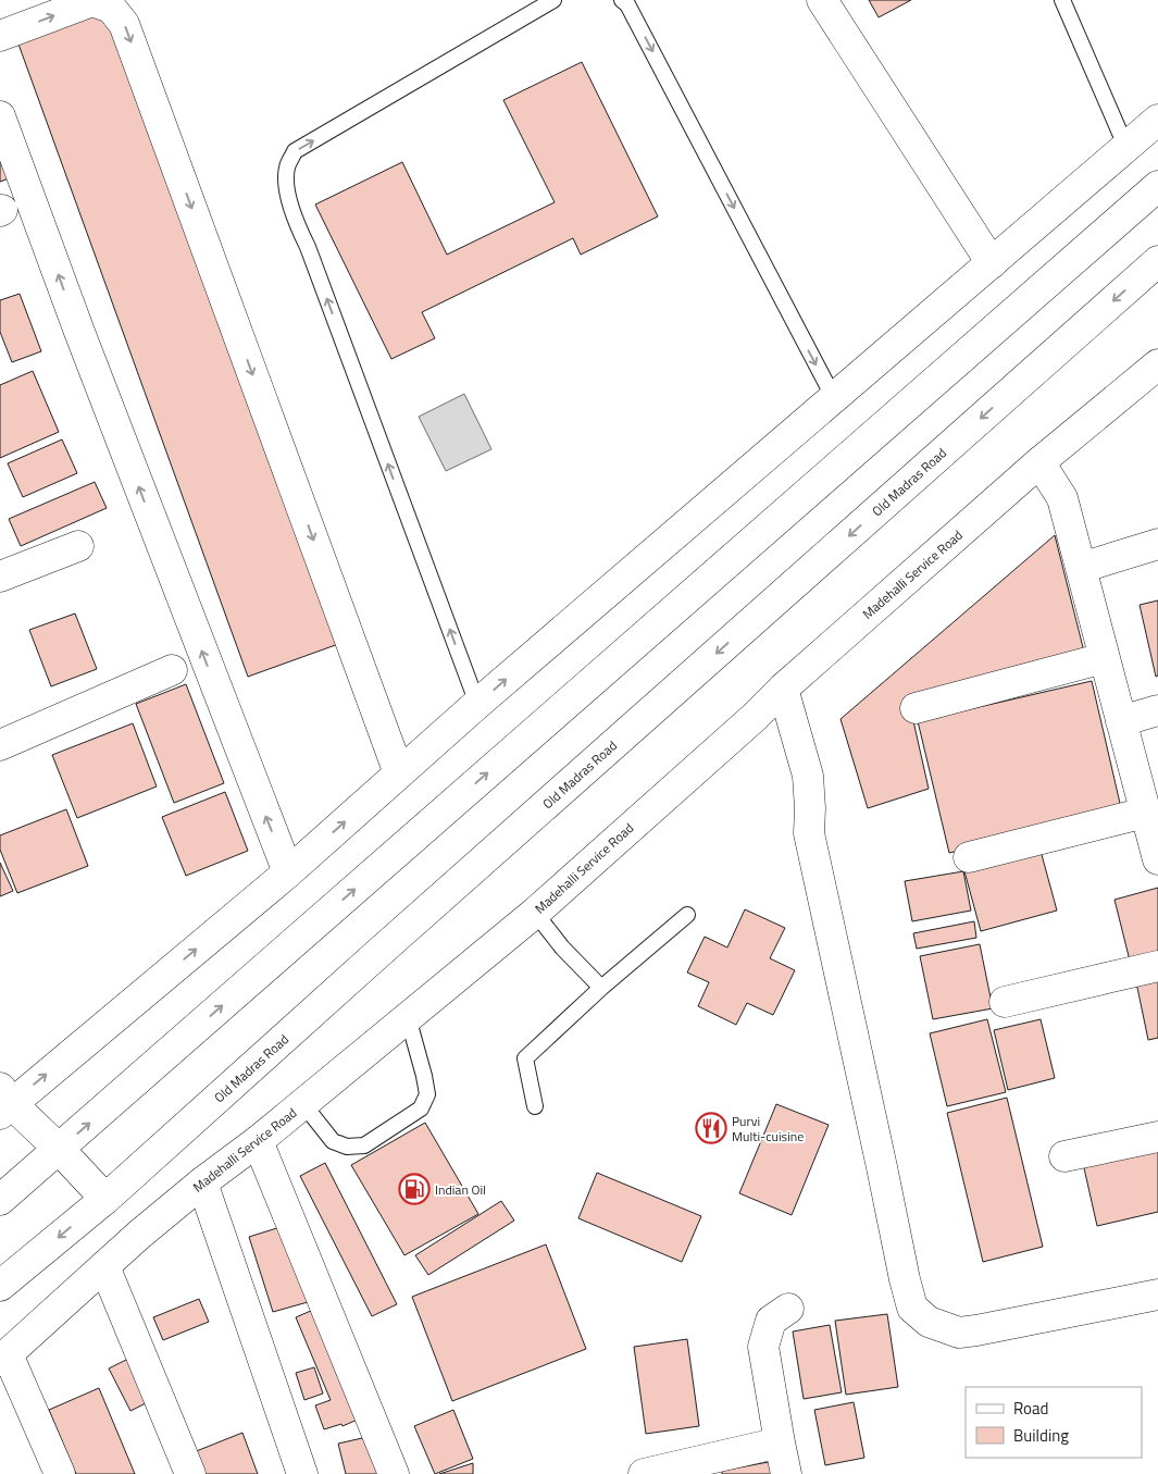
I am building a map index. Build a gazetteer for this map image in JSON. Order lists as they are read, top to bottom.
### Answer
{
  "streets": {
    "main road": ["Old Madras Road", "Madehalli Service Road"]
  },
  "places": {
    "restaurant": ["Purvi Multi-cuisine"],
    "fuel station": ["Indian Oil"]
  },
  "legend": ["Road", "Building"]
}
